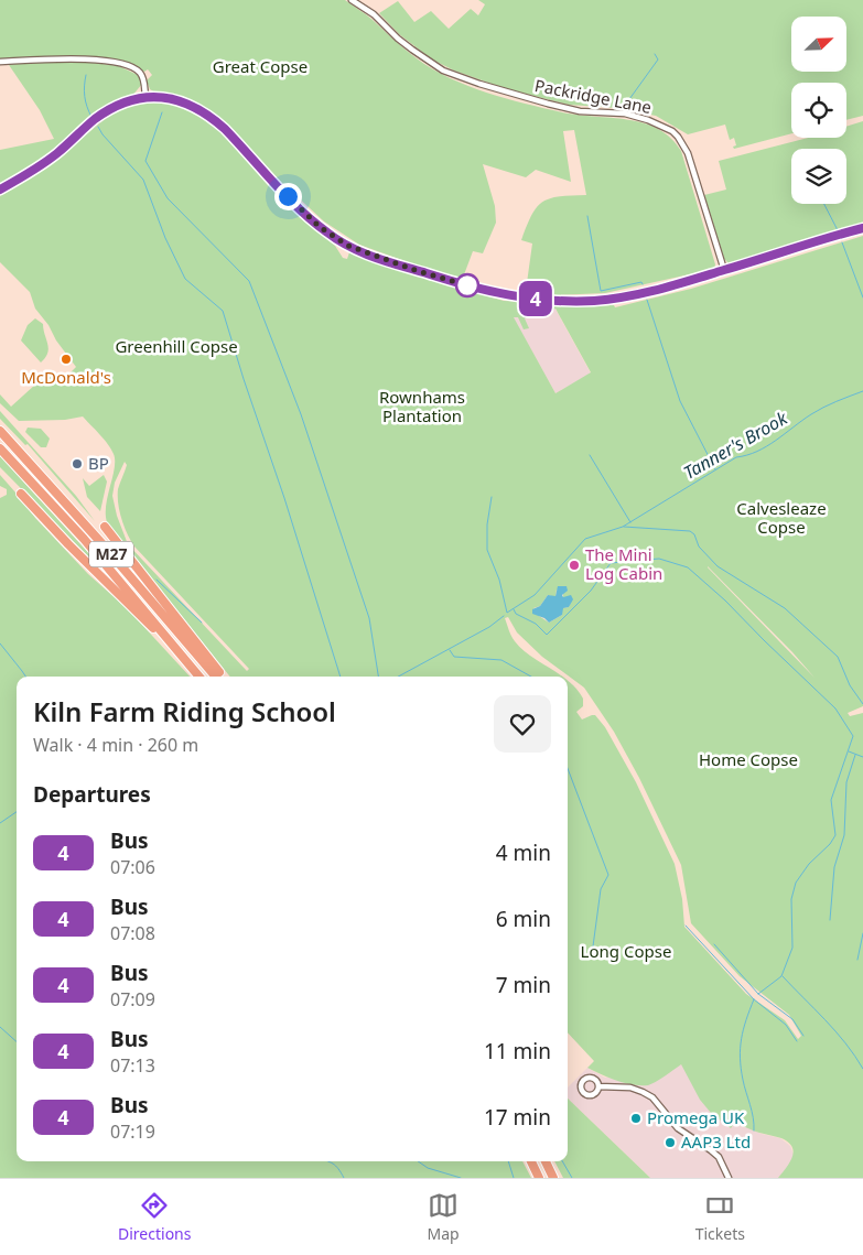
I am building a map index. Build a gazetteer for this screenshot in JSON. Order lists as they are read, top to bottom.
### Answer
{
  "streets": {
    "highway": ["M27"],
    "street": ["Packridge Lane"]
  },
  "water": ["Tanner's Brook"],
  "parks": [
    "Great Copse",
    "Greenhill Copse",
    "Rownhams Plantation",
    "Calvesleaze Copse",
    "Home Copse",
    "Long Copse"
  ],
  "places": [
    "McDonald's",
    "BP",
    "The Mini Log Cabin",
    "Promega UK",
    "AAP3 Ltd"
  ],
  "lines": ["bus line 4"],
  "north": "top right",
  "page": {
    "on_map": "4",
    "heading": [
      ["Kiln Farm Riding School", "Walk · 4 min · 260 m"],
      "Departures"
    ],
    "list": [
      {
        "mark": "4",
        "name": "Bus",
        "note": "07:06",
        "value": "4 min"
      },
      {
        "mark": "4",
        "name": "Bus",
        "note": "07:08",
        "value": "6 min"
      },
      {
        "mark": "4",
        "name": "Bus",
        "note": "07:09",
        "value": "7 min"
      },
      {
        "mark": "4",
        "name": "Bus",
        "note": "07:13",
        "value": "11 min"
      },
      {
        "mark": "4",
        "name": "Bus",
        "note": "07:19",
        "value": "17 min"
      }
    ],
    "tabs": ["Directions", "Map", "Tickets"]
  }
}
